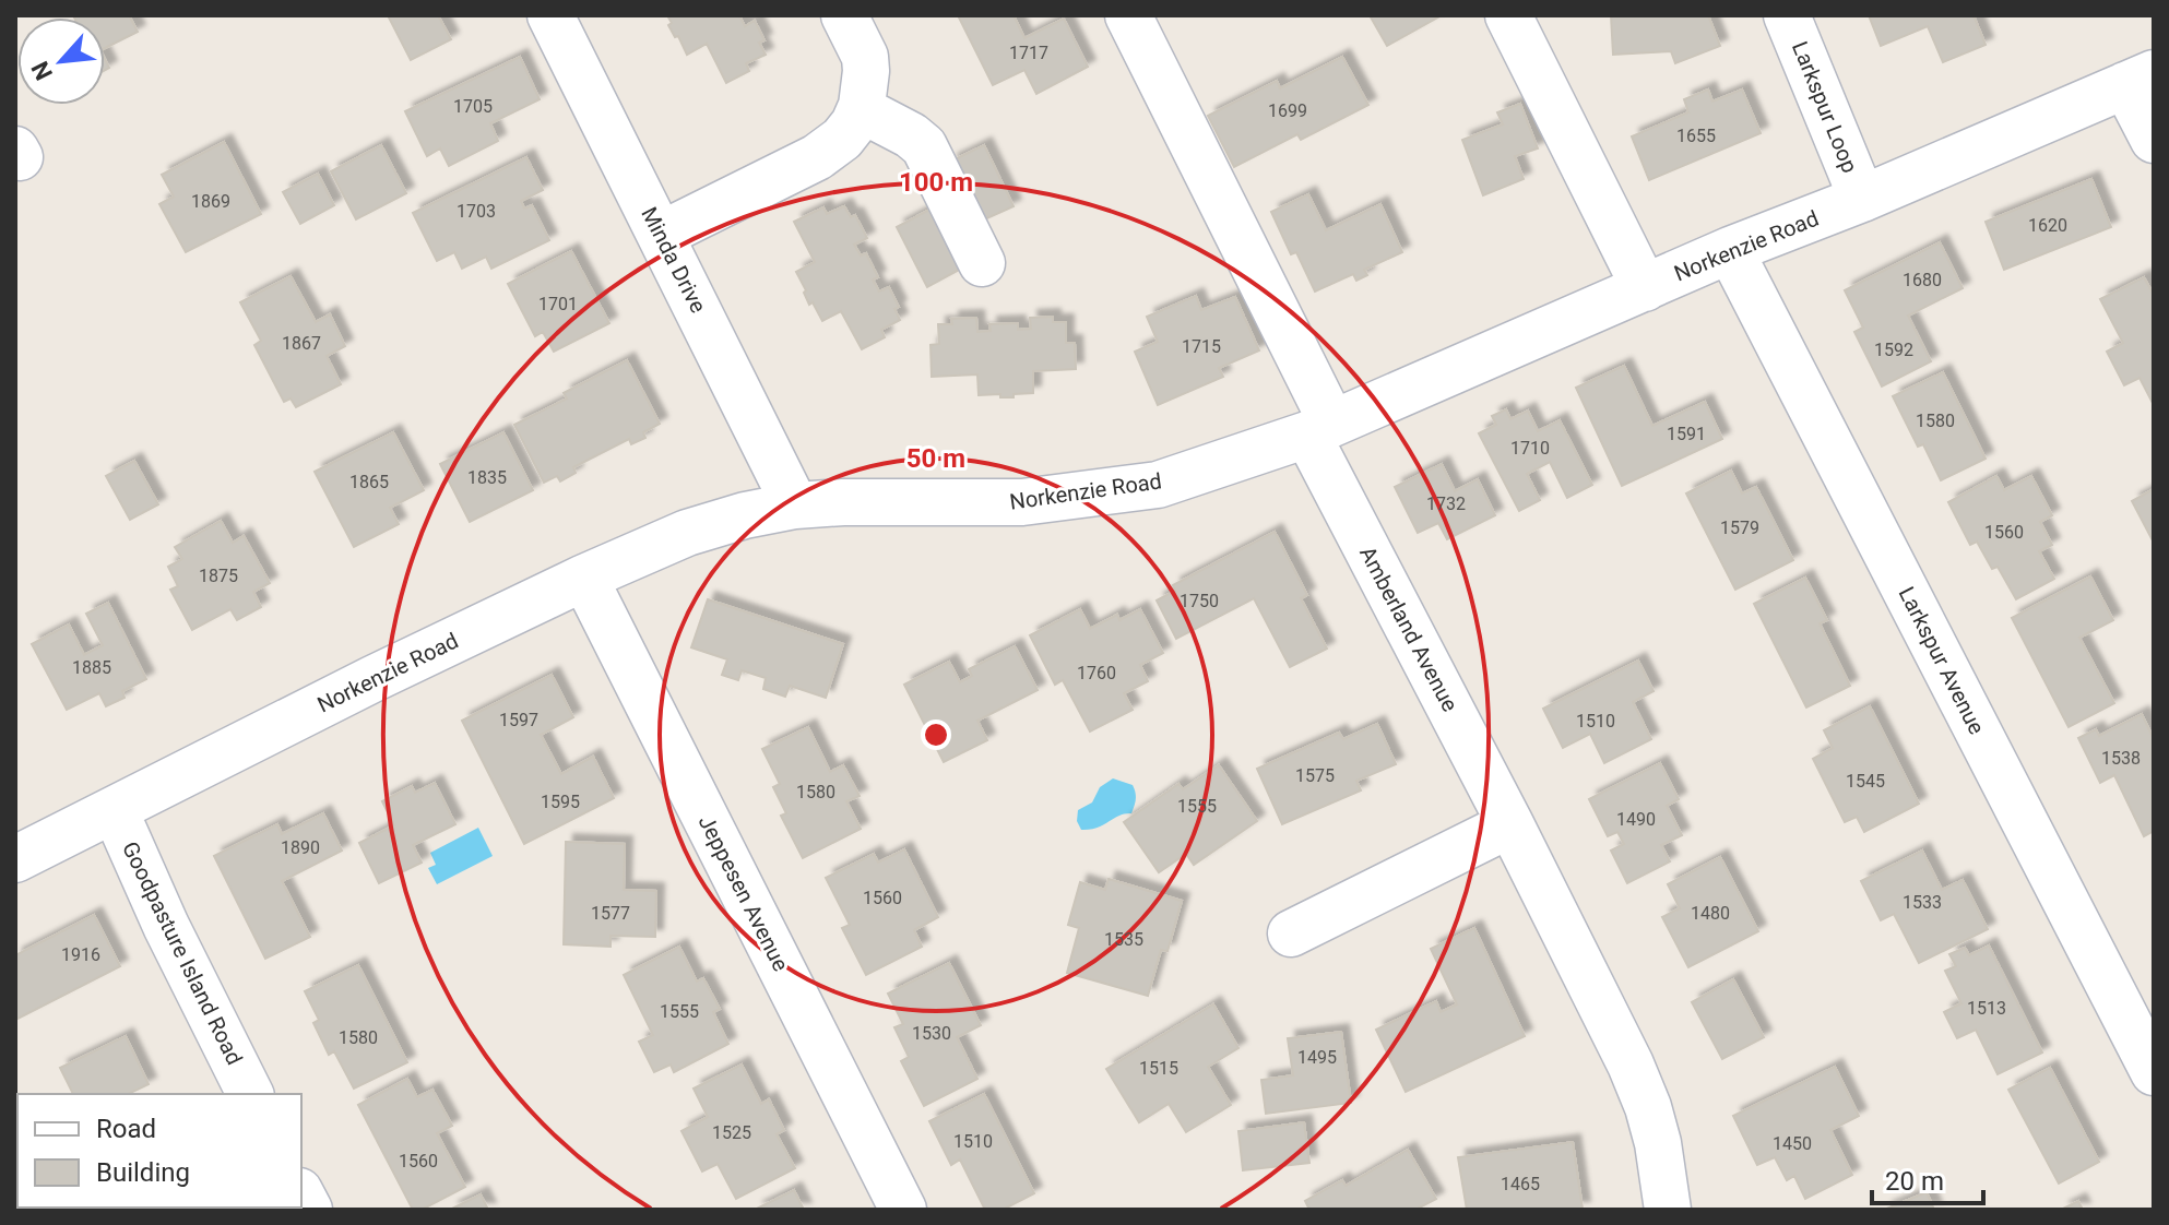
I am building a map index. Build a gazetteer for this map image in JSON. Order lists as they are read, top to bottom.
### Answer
{
  "streets": {
    "street": [
      "Larkspur Loop",
      "Norkenzie Road",
      "Minda Drive",
      "Amberland Avenue",
      "Larkspur Avenue",
      "Jeppesen Avenue",
      "Goodpasture Island Road"
    ]
  },
  "crossings": [
    ["Larkspur Loop", "Norkenzie Road"],
    ["Norkenzie Road", "Minda Drive"],
    ["Norkenzie Road", "Amberland Avenue"],
    ["Norkenzie Road", "Larkspur Avenue"],
    ["Norkenzie Road", "Jeppesen Avenue"],
    ["Norkenzie Road", "Goodpasture Island Road"]
  ],
  "house_numbers": [
    "1717",
    "1705",
    "1699",
    "1655",
    "1869",
    "1703",
    "1620",
    "1680",
    "1701",
    "1867",
    "1715",
    "1592",
    "1580",
    "1591",
    "1710",
    "1835",
    "1865",
    "1732",
    "1579",
    "1560",
    "1875",
    "1750",
    "1885",
    "1760",
    "1597",
    "1510",
    "1538",
    "1575",
    "1545",
    "1580",
    "1595",
    "1555",
    "1490",
    "1890",
    "1560",
    "1533",
    "1577",
    "1480",
    "1535",
    "1916",
    "1513",
    "1555",
    "1530",
    "1580",
    "1495",
    "1515",
    "1525",
    "1510",
    "1450",
    "1560",
    "1465"
  ],
  "legend": ["Road", "Building"],
  "scale_bar": "20 m",
  "north": "bottom left",
  "rings": ["100 m", "50 m"]
}
